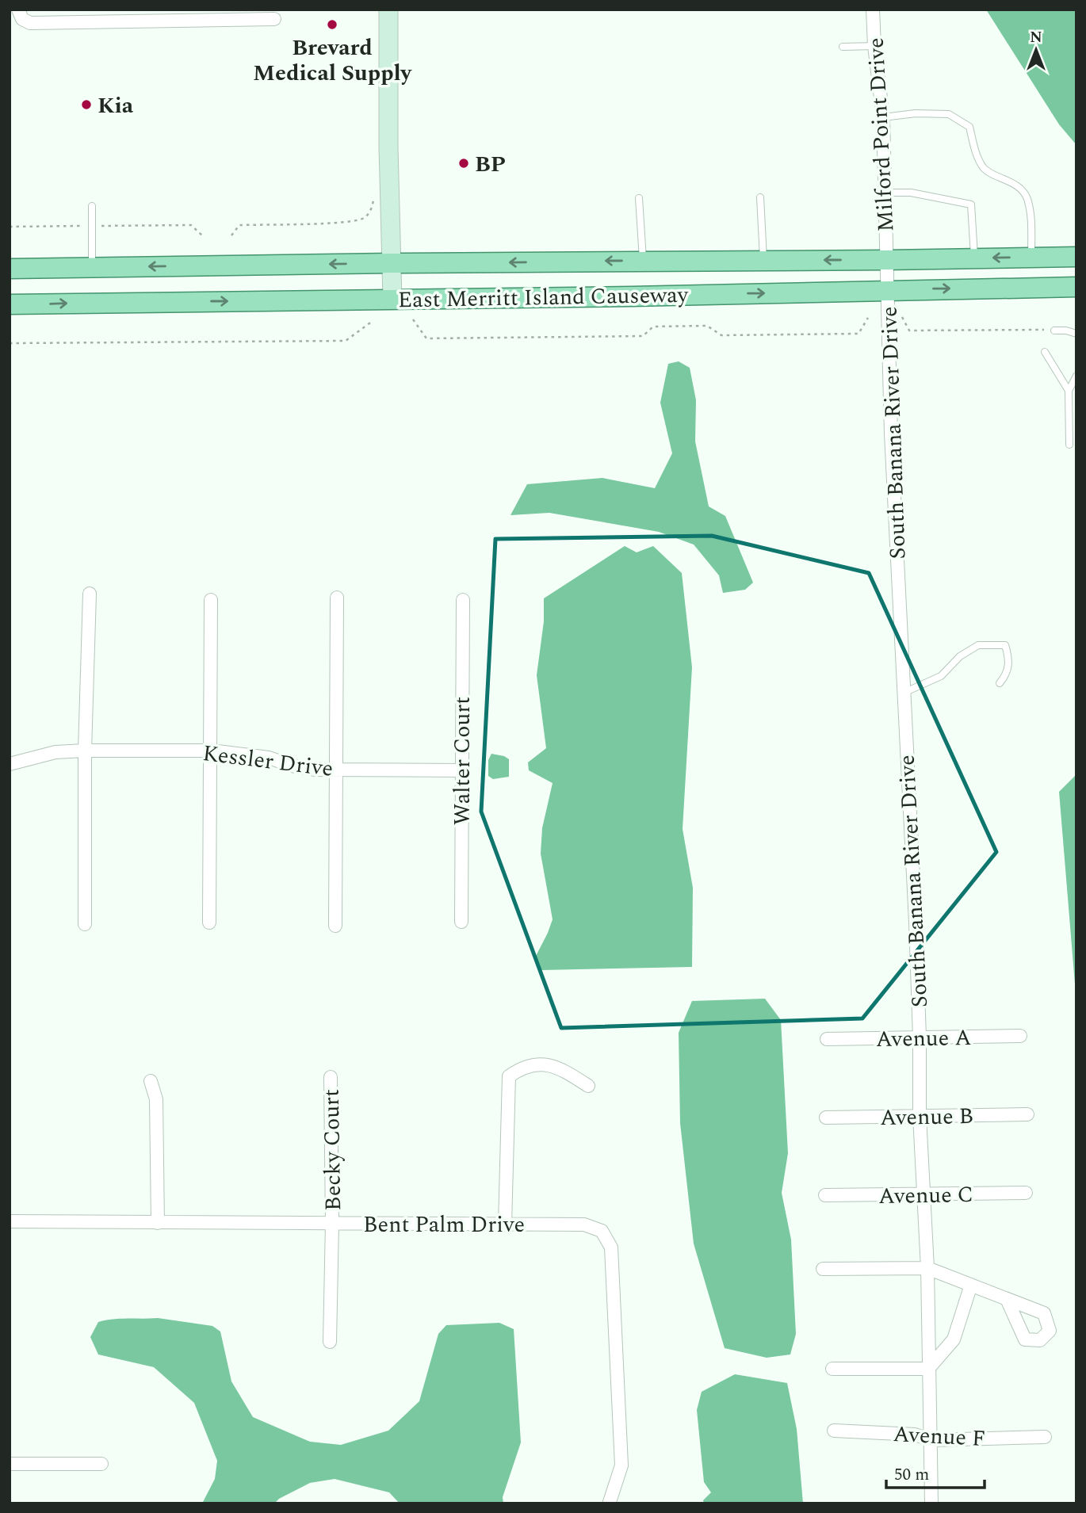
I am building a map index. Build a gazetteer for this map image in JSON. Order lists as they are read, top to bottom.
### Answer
{
  "streets": {
    "main road": ["East Merritt Island Causeway"],
    "street": [
      "Milford Point Drive",
      "South Banana River Drive",
      "Kessler Drive",
      "Walter Court",
      "Avenue A",
      "Avenue B",
      "Becky Court",
      "Avenue C",
      "Bent Palm Drive",
      "Avenue F"
    ]
  },
  "crossings": [
    ["Milford Point Drive", "East Merritt Island Causeway"],
    ["Milford Point Drive", "South Banana River Drive"],
    ["East Merritt Island Causeway", "South Banana River Drive"],
    ["South Banana River Drive", "Avenue A"],
    ["South Banana River Drive", "Avenue B"],
    ["South Banana River Drive", "Avenue C"],
    ["South Banana River Drive", "Avenue F"],
    ["Kessler Drive", "Walter Court"],
    ["Becky Court", "Bent Palm Drive"]
  ],
  "places": ["Brevard Medical Supply", "Kia", "BP"],
  "scale_bar": "50 m",
  "north": "top"
}
